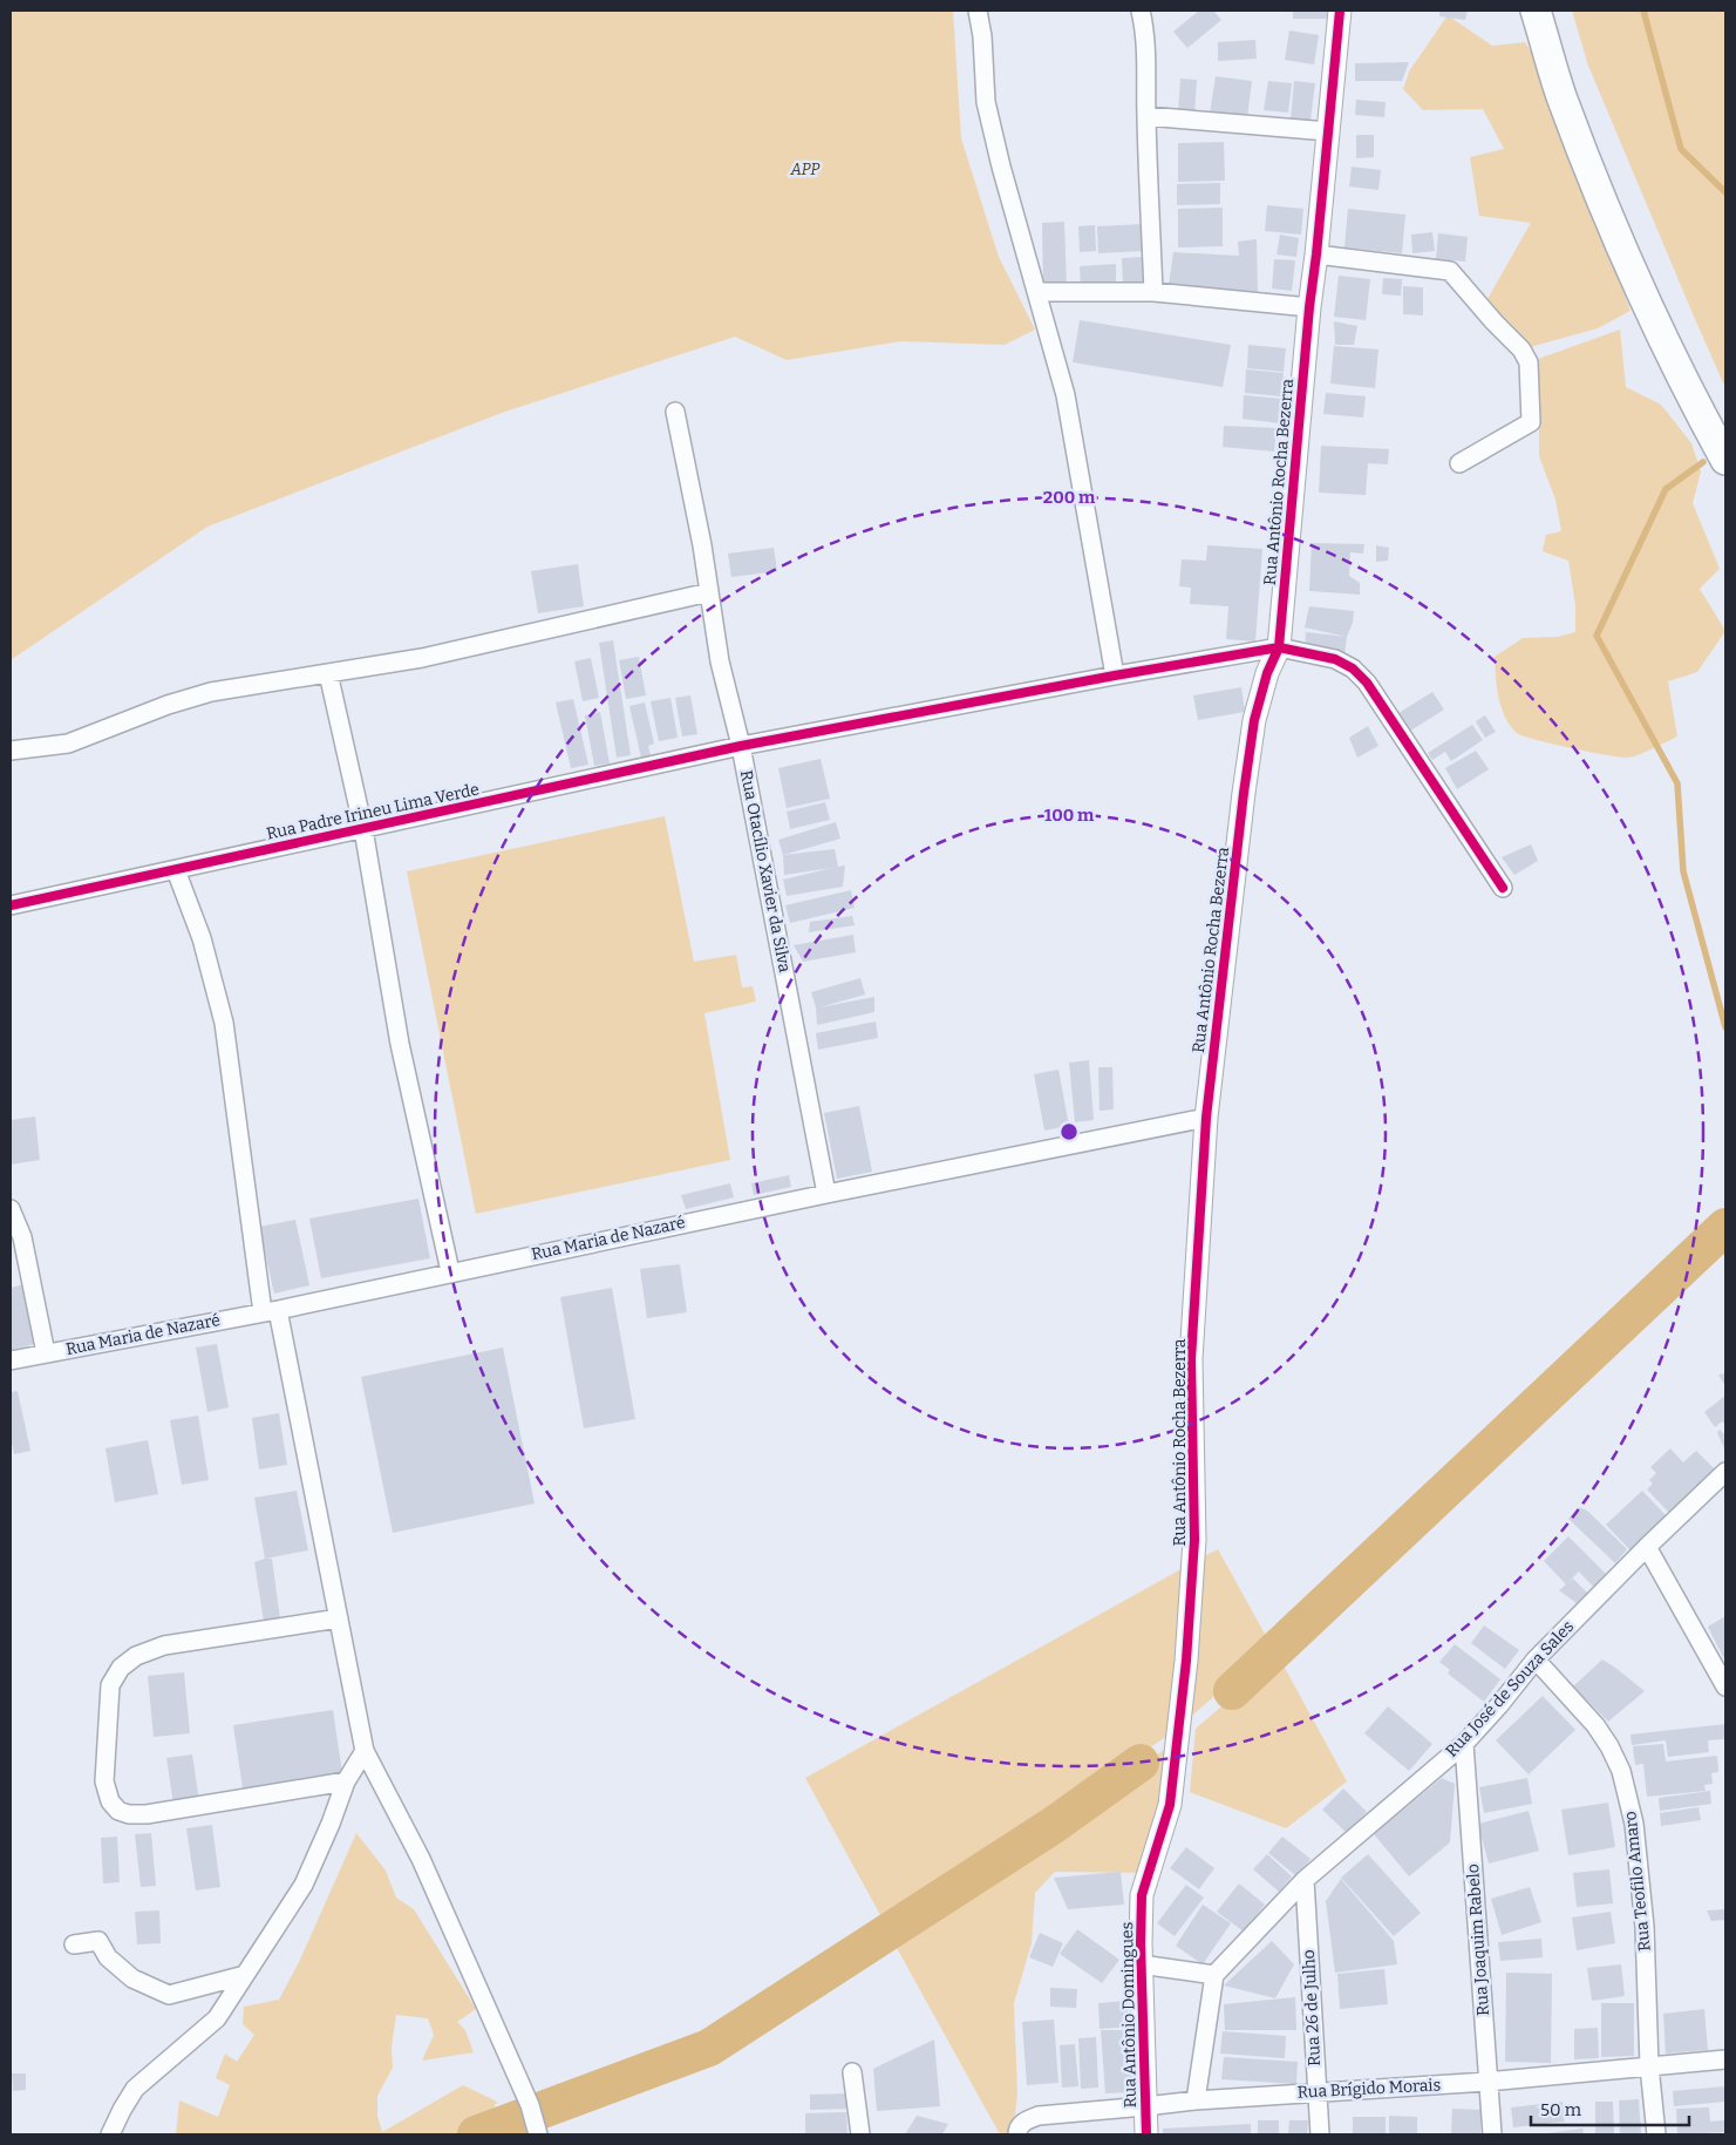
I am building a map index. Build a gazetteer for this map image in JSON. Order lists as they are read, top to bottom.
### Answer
{
  "streets": {
    "street": [
      "Rua Antônio Rocha Bezerra",
      "Rua Padre Irineu Lima Verde",
      "Rua Otacílio Xavier da Silva",
      "Rua Maria de Nazaré",
      "Rua José de Souza Sales",
      "Rua Teofilo Amaro",
      "Rua Joaquim Rabelo",
      "Rua 26 de Julho",
      "Rua Antônio Domingues",
      "Rua Brígido Morais"
    ]
  },
  "crossings": [
    ["Rua Antônio Rocha Bezerra", "Rua Padre Irineu Lima Verde"],
    ["Rua Antônio Rocha Bezerra", "Rua Maria de Nazaré"],
    ["Rua Antônio Rocha Bezerra", "Rua Antônio Domingues"],
    ["Rua Padre Irineu Lima Verde", "Rua Otacílio Xavier da Silva"],
    ["Rua Otacílio Xavier da Silva", "Rua Maria de Nazaré"],
    ["Rua José de Souza Sales", "Rua Teofilo Amaro"],
    ["Rua José de Souza Sales", "Rua Joaquim Rabelo"],
    ["Rua José de Souza Sales", "Rua 26 de Julho"],
    ["Rua Teofilo Amaro", "Rua Brígido Morais"],
    ["Rua Joaquim Rabelo", "Rua Brígido Morais"],
    ["Rua 26 de Julho", "Rua Brígido Morais"],
    ["Rua Antônio Domingues", "Rua Brígido Morais"]
  ],
  "parks": ["APP"],
  "scale_bar": "50 m",
  "rings": ["200 m", "100 m"]
}
